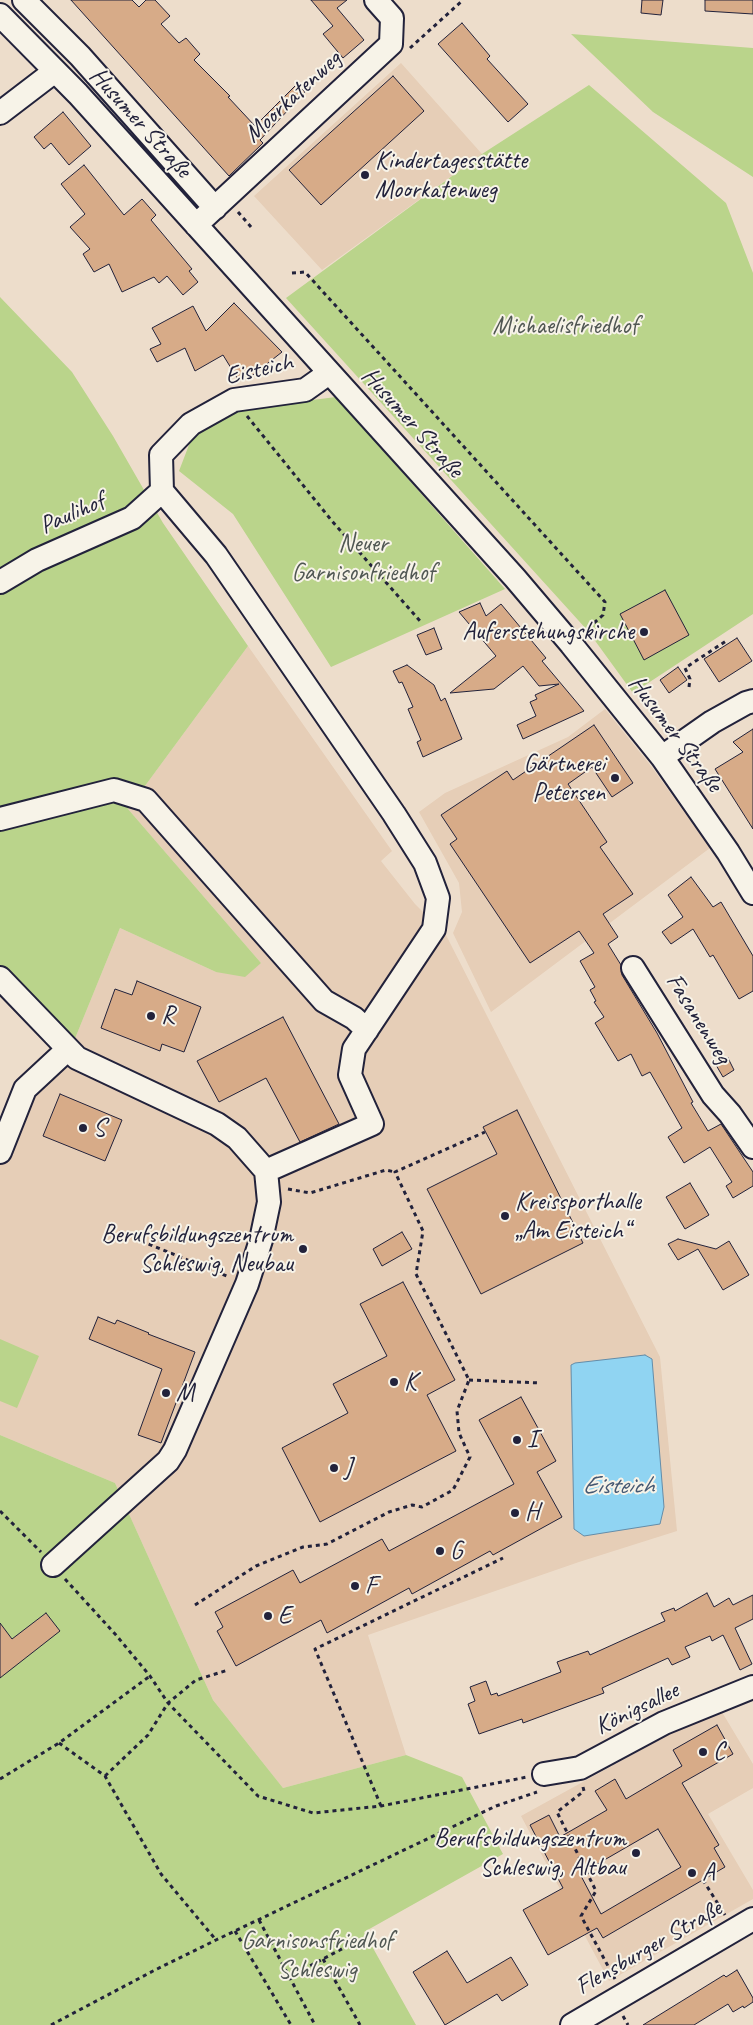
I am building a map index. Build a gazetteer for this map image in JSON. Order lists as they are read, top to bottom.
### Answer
{
  "streets": {
    "street": [
      "Moorkatenweg",
      "Husumer Straße",
      "Eisteich",
      "Paulihof",
      "Fasanenweg",
      "Königsallee",
      "Flensburger Straße"
    ]
  },
  "crossings": [
    ["Moorkatenweg", "Husumer Straße"],
    ["Husumer Straße", "Eisteich"],
    ["Eisteich", "Paulihof"]
  ],
  "water": ["Eisteich"],
  "parks": ["Michaelisfriedhof", "Neuer Garnisonfriedhof", "Garnisonsfriedhof Schleswig"],
  "places": [
    "Kindertagesstätte Moorkatenweg",
    "Auferstehungskirche",
    "Gärtnerei Petersen",
    "R",
    "S",
    "Kreissporthalle „Am Eisteich“",
    "Berufsbildungszentrum Schleswig, Neubau",
    "K",
    "M",
    "I",
    "J",
    "H",
    "G",
    "F",
    "E",
    "C",
    "Berufsbildungszentrum Schleswig, Altbau",
    "A"
  ]
}
